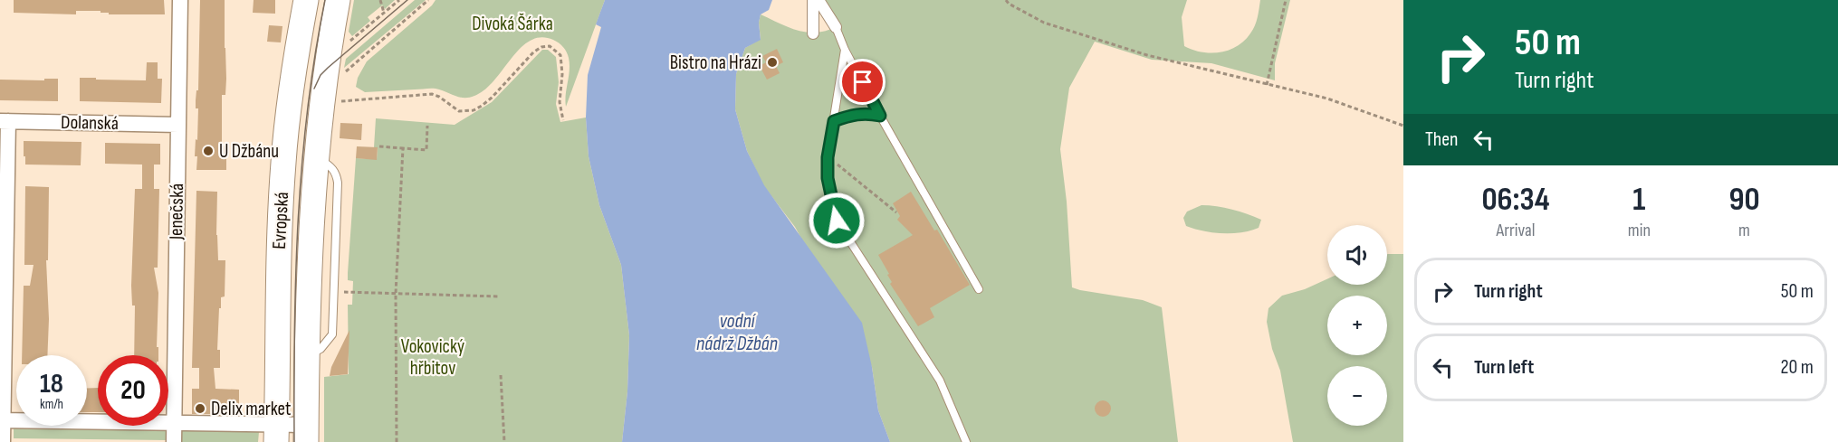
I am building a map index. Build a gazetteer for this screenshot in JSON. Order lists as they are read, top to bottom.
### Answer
{
  "streets": {
    "main road": ["Evropská"],
    "street": ["Dolanská", "Jenečská"]
  },
  "crossings": [
    ["Dolanská", "Jenečská"]
  ],
  "water": ["vodní nádrž Džbán"],
  "parks": ["Divoká Šárka", "Vokovický hřbitov"],
  "places": ["Bistro na Hrázi", "U Džbánu", "Delix market"],
  "page": {
    "turn": ["50 m", "Turn right"],
    "then": "Then",
    "eta": [
      "06:34",
      "Arrival",
      "1",
      "min",
      "90",
      "m"
    ],
    "map_buttons": ["+", "−"],
    "list": [
      {
        "name": "Turn right",
        "value": "50 m"
      },
      {
        "name": "Turn left",
        "value": "20 m"
      }
    ],
    "speed": "18 km/h",
    "limit": "20"
  }
}
